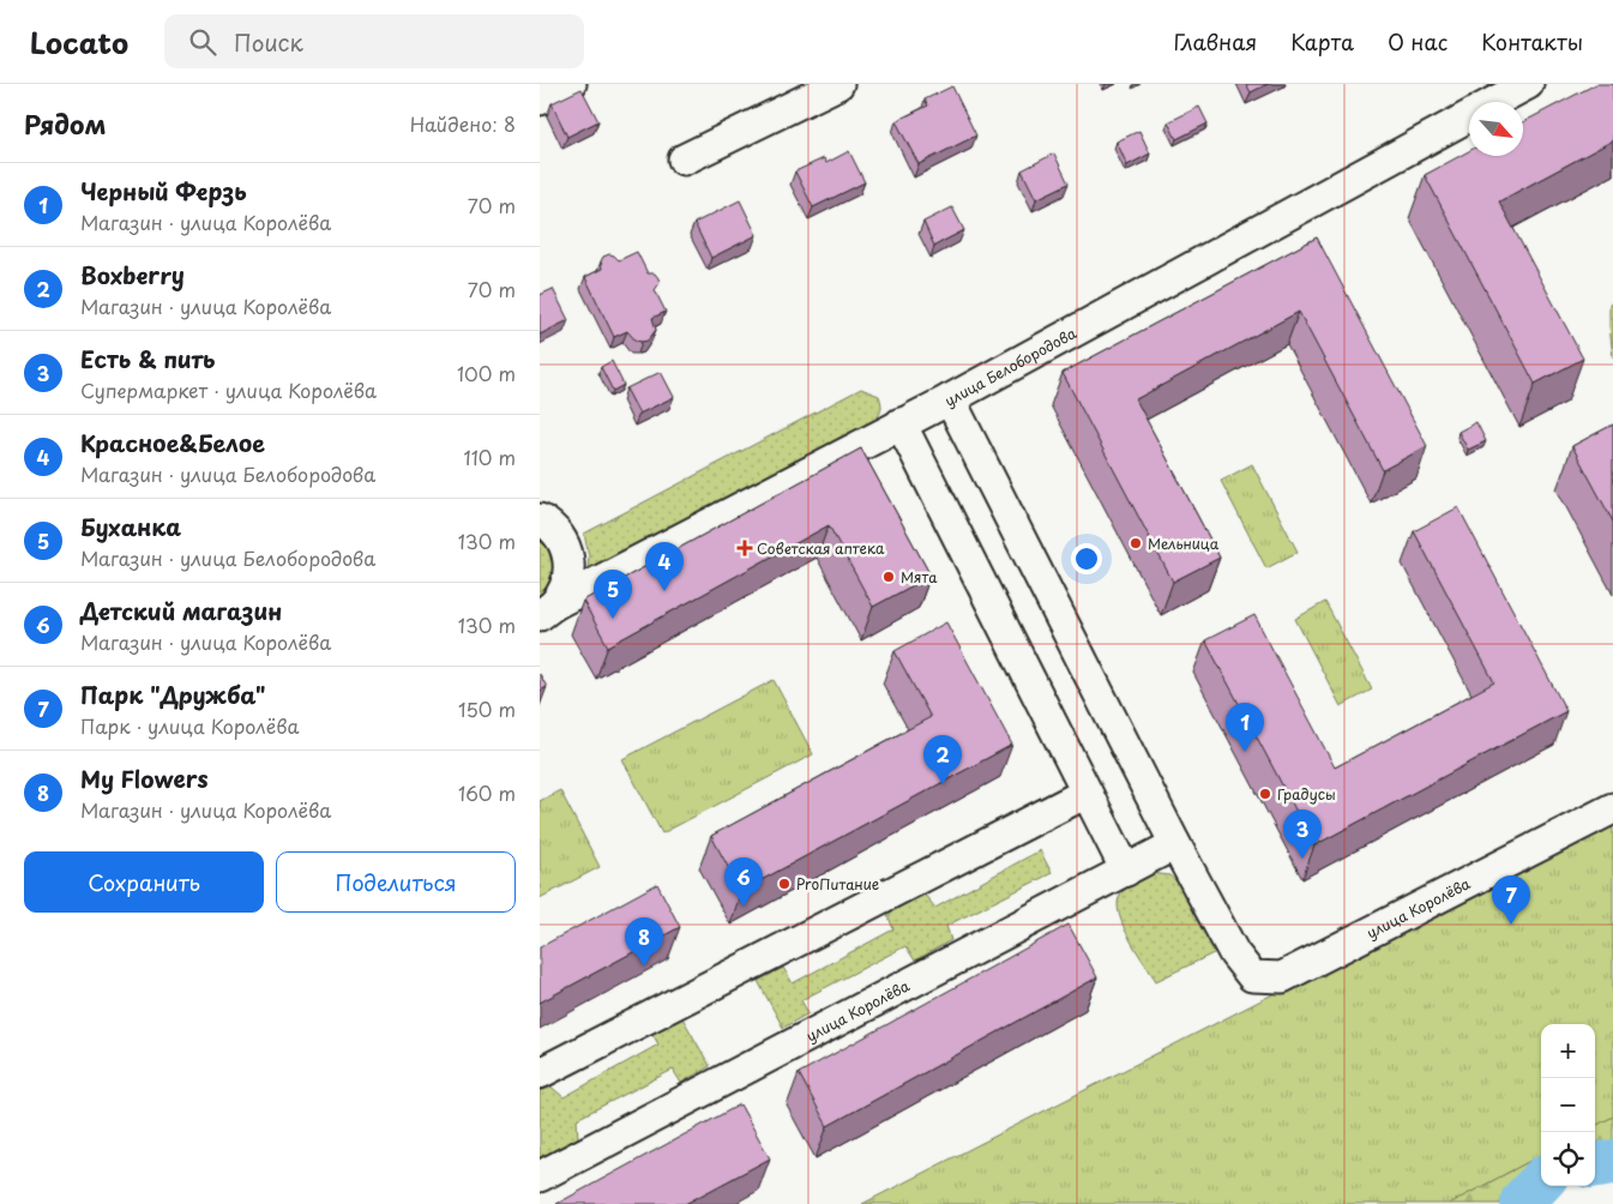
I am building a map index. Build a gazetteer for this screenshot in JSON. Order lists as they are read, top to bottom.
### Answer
{
  "streets": {
    "street": ["улица Белобородова", "улица Королёва"]
  },
  "places": {
    "other": [
      "Мельница",
      "Мята",
      "Градусы",
      "ProПитание"
    ],
    "health": ["Советская аптека"]
  },
  "north": "bottom right",
  "page": {
    "header": "Locato",
    "search": "Поиск",
    "nav": [
      "Главная",
      "Карта",
      "О нас",
      "Контакты"
    ],
    "heading": ["Рядом", "Найдено: 8"],
    "list": [
      {
        "mark": "1",
        "name": "Черный Ферзь",
        "note": "Магазин · улица Королёва",
        "value": "70 m"
      },
      {
        "mark": "2",
        "name": "Boxberry",
        "note": "Магазин · улица Королёва",
        "value": "70 m"
      },
      {
        "mark": "3",
        "name": "Есть & пить",
        "note": "Супермаркет · улица Королёва",
        "value": "100 m"
      },
      {
        "mark": "4",
        "name": "Красное&Белое",
        "note": "Магазин · улица Белобородова",
        "value": "110 m"
      },
      {
        "mark": "5",
        "name": "Буханка",
        "note": "Магазин · улица Белобородова",
        "value": "130 m"
      },
      {
        "mark": "6",
        "name": "Детский магазин",
        "note": "Магазин · улица Королёва",
        "value": "130 m"
      },
      {
        "mark": "7",
        "name": "Парк \"Дружба\"",
        "note": "Парк · улица Королёва",
        "value": "150 m"
      },
      {
        "mark": "8",
        "name": "My Flowers",
        "note": "Магазин · улица Королёва",
        "value": "160 m"
      }
    ],
    "pins": [
      "4",
      "5",
      "1",
      "2",
      "3",
      "6",
      "7",
      "8"
    ],
    "buttons": ["Сохранить", "Поделиться"],
    "map_buttons": ["+", "−"]
  }
}
